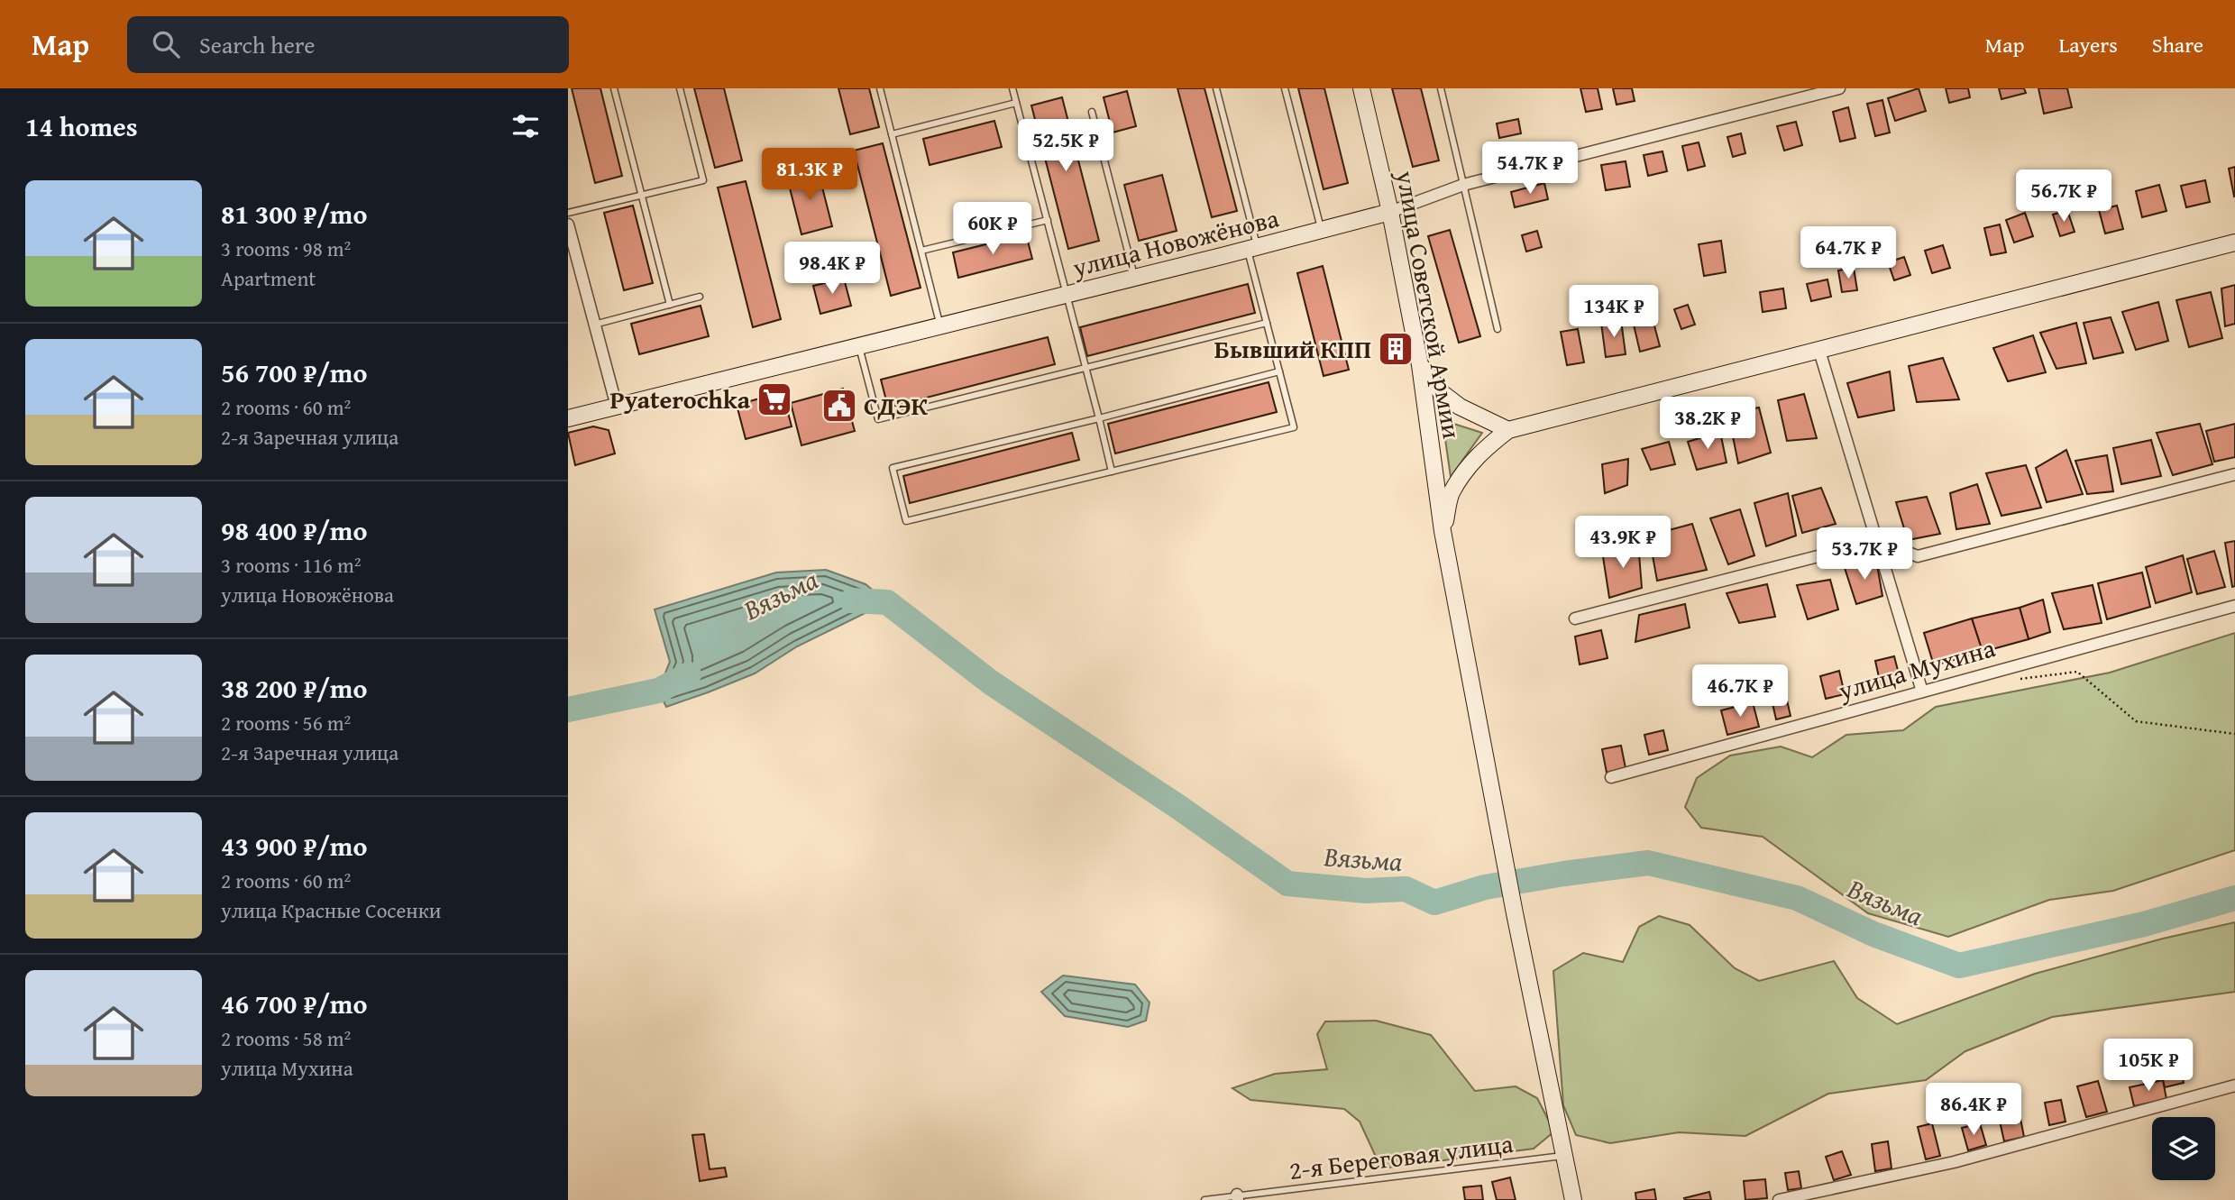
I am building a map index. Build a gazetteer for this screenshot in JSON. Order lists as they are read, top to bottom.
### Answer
{
  "streets": {
    "main road": ["улица Новожёнова", "улица Советской Армии"],
    "street": ["улица Мухина"],
    "lane": ["2-я Береговая улица"]
  },
  "crossings": [
    ["улица Новожёнова", "улица Советской Армии"],
    ["улица Советской Армии", "2-я Береговая улица"]
  ],
  "water": ["Вязьма"],
  "places": {
    "building": ["Бывший КПП"],
    "supermarket": ["Pyaterochka"],
    "public building": ["СДЭК"]
  },
  "page": {
    "header": "Map",
    "search": "Search here",
    "nav": ["Map", "Layers", "Share"],
    "heading": "14 homes",
    "price": [
      "52.5K ₽",
      "54.7K ₽",
      "81.3K ₽",
      "56.7K ₽",
      "60K ₽",
      "64.7K ₽",
      "98.4K ₽",
      "134K ₽",
      "38.2K ₽",
      "43.9K ₽",
      "53.7K ₽",
      "46.7K ₽",
      "105K ₽",
      "86.4K ₽"
    ],
    "list": [
      {
        "name": "81 300 ₽/mo",
        "note": "3 rooms · 98 m² · Apartment"
      },
      {
        "name": "56 700 ₽/mo",
        "note": "2 rooms · 60 m² · 2-я Заречная улица"
      },
      {
        "name": "98 400 ₽/mo",
        "note": "3 rooms · 116 m² · улица Новожёнова"
      },
      {
        "name": "38 200 ₽/mo",
        "note": "2 rooms · 56 m² · 2-я Заречная улица"
      },
      {
        "name": "43 900 ₽/mo",
        "note": "2 rooms · 60 m² · улица Красные Сосенки"
      },
      {
        "name": "46 700 ₽/mo",
        "note": "2 rooms · 58 m² · улица Мухина"
      }
    ]
  }
}
